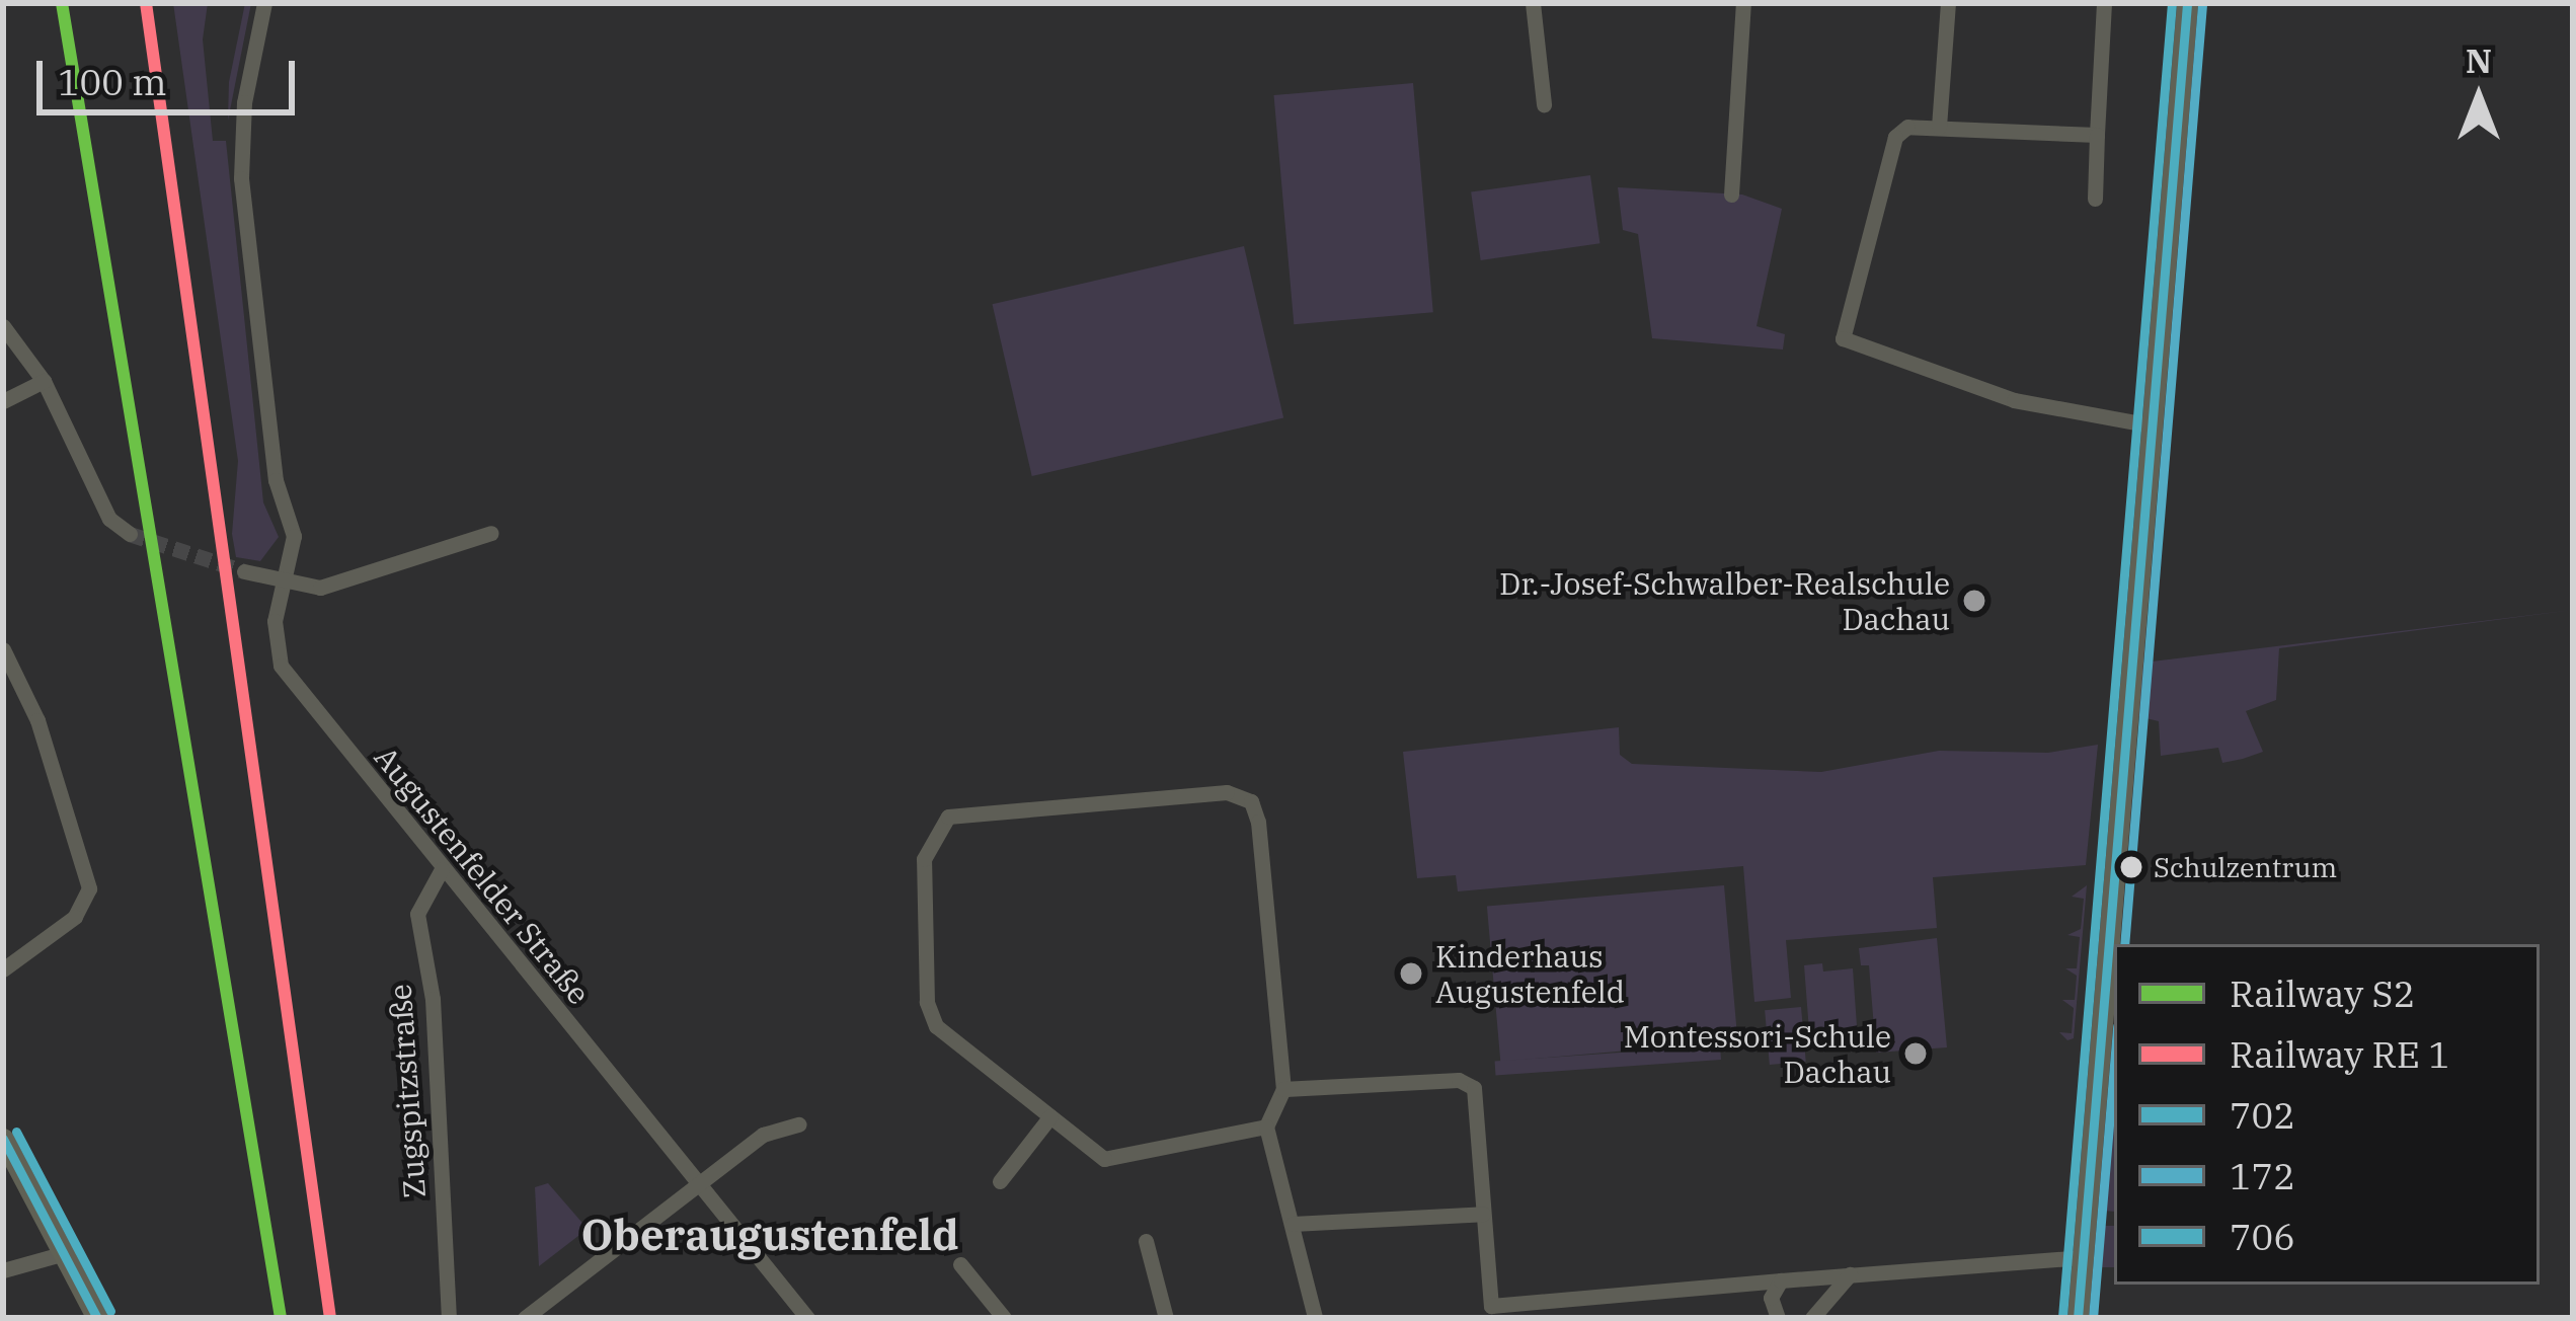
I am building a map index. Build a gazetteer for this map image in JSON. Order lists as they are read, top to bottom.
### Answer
{
  "streets": {
    "street": ["Augustenfelder Straße", "Zugspitzstraße"]
  },
  "crossings": [
    ["Augustenfelder Straße", "Zugspitzstraße"]
  ],
  "districts": ["Oberaugustenfeld"],
  "places": [
    "Dr.-Josef-Schwalber-Realschule Dachau",
    "Schulzentrum",
    "Kinderhaus Augustenfeld",
    "Montessori-Schule Dachau"
  ],
  "lines": [
    "rail line S2",
    "transit line 702",
    "transit line 706",
    "transit line 172"
  ],
  "legend": [
    "Railway S2",
    "Railway RE 1",
    "702",
    "172",
    "706"
  ],
  "scale_bar": "100 m",
  "north": "top"
}
